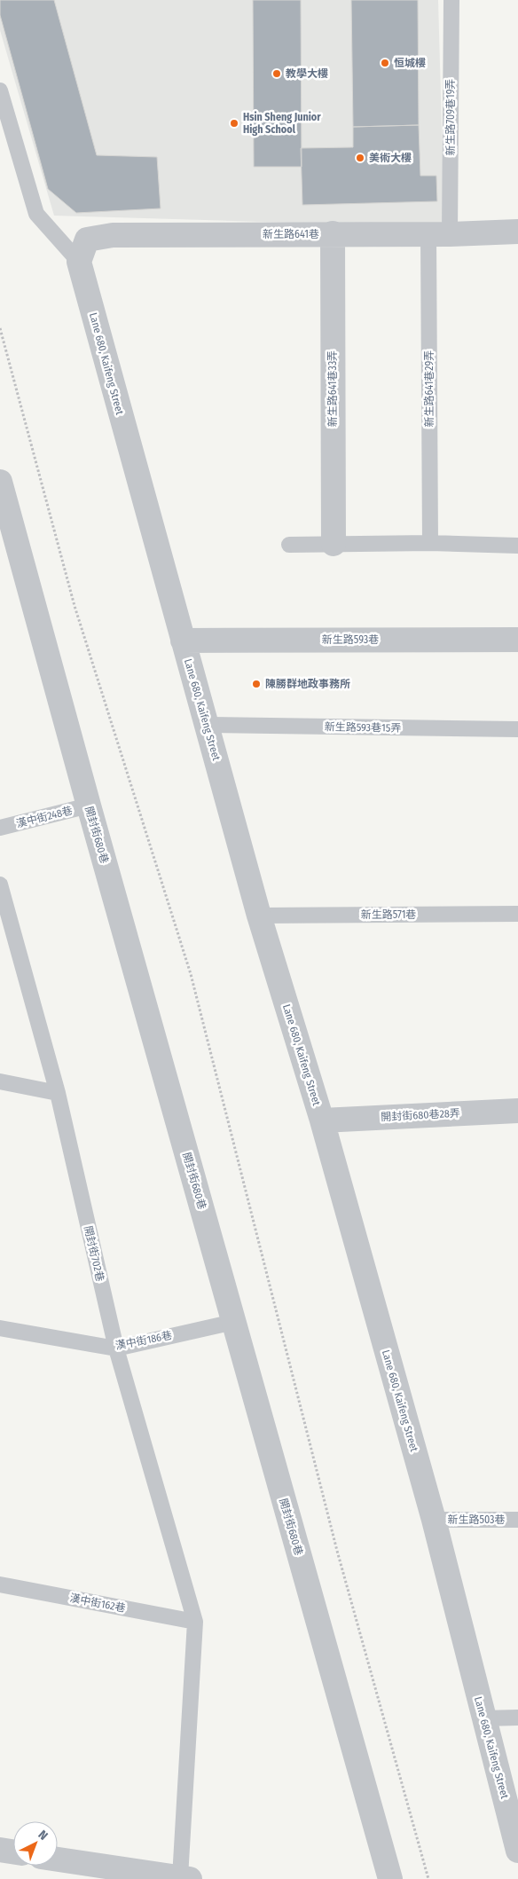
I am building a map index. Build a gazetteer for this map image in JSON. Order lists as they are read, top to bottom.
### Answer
{
  "streets": {
    "street": [
      "新生路641巷",
      "Lane 680, Kaifeng Street",
      "新生路641巷33弄",
      "新生路593巷",
      "開封街680巷",
      "開封街680巷28弄"
    ],
    "lane": [
      "新生路709巷19弄",
      "新生路641巷29弄",
      "新生路593巷15弄",
      "漢中街248巷",
      "新生路571巷",
      "開封街702巷",
      "漢中街186巷",
      "新生路503巷",
      "漢中街162巷"
    ]
  },
  "crossings": [
    ["新生路709巷19弄", "新生路641巷"],
    ["新生路709巷19弄", "新生路641巷29弄"],
    ["新生路641巷", "Lane 680, Kaifeng Street"],
    ["新生路641巷", "新生路641巷33弄"],
    ["新生路641巷", "新生路641巷29弄"],
    ["Lane 680, Kaifeng Street", "新生路593巷"],
    ["Lane 680, Kaifeng Street", "新生路593巷15弄"],
    ["Lane 680, Kaifeng Street", "新生路571巷"],
    ["Lane 680, Kaifeng Street", "開封街680巷28弄"],
    ["Lane 680, Kaifeng Street", "新生路503巷"],
    ["漢中街248巷", "開封街680巷"],
    ["開封街680巷", "漢中街186巷"],
    ["開封街702巷", "漢中街186巷"],
    ["開封街702巷", "漢中街162巷"]
  ],
  "places": [
    "恒城樓",
    "教學大樓",
    "Hsin Sheng Junior High School",
    "美術大樓",
    "陳勝群地政事務所"
  ],
  "north": "top right"
}
